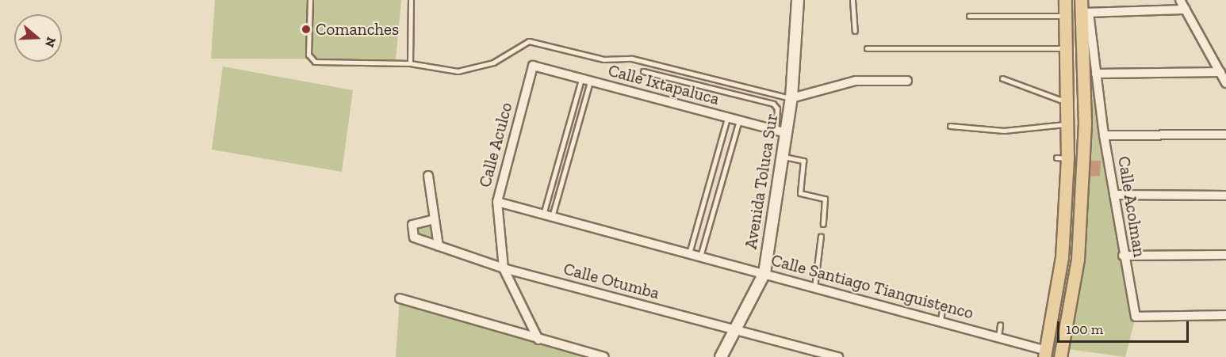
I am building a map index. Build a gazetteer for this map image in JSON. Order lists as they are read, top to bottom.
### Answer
{
  "streets": {
    "street": [
      "Calle Ixtapaluca",
      "Calle Aculco",
      "Avenida Toluca Sur",
      "Calle Acolman",
      "Calle Otumba",
      "Calle Santiago Tianguistenco"
    ]
  },
  "crossings": [
    ["Calle Ixtapaluca", "Calle Aculco"],
    ["Calle Ixtapaluca", "Avenida Toluca Sur"],
    ["Calle Aculco", "Calle Otumba"],
    ["Calle Aculco", "Calle Santiago Tianguistenco"],
    ["Avenida Toluca Sur", "Calle Otumba"],
    ["Avenida Toluca Sur", "Calle Santiago Tianguistenco"]
  ],
  "places": ["Comanches"],
  "scale_bar": "100 m",
  "north": "right"
}
